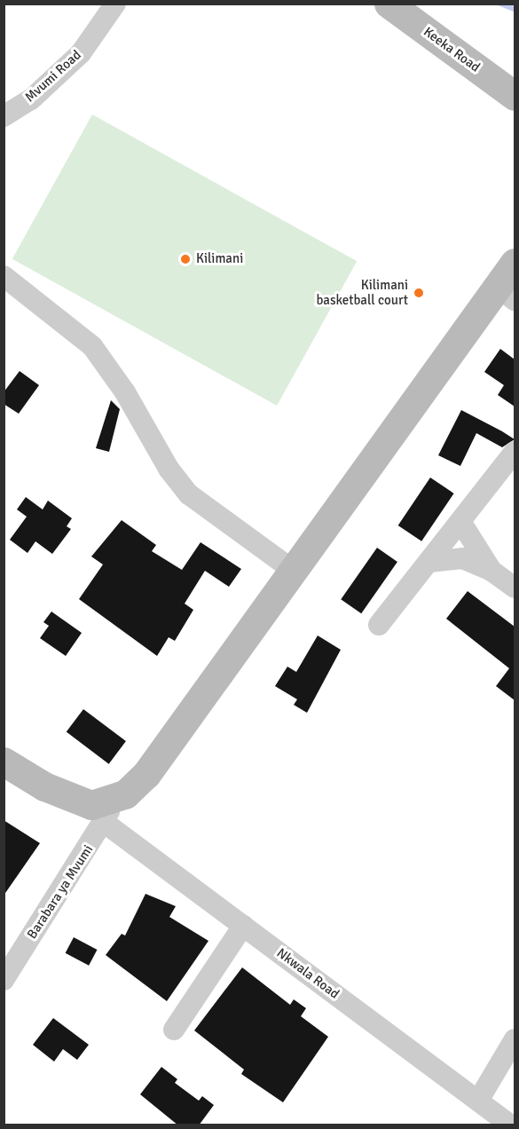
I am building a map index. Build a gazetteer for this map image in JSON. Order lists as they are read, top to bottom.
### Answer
{
  "streets": {
    "street": [
      "Keeka Road",
      "Mvumi Road",
      "Barabara ya Mvumi",
      "Nkwala Road"
    ]
  },
  "crossings": [
    ["Barabara ya Mvumi", "Nkwala Road"]
  ],
  "places": ["Kilimani", "Kilimani basketball court"]
}
